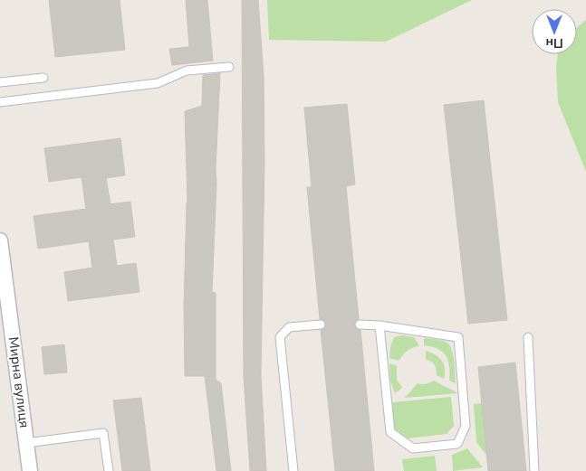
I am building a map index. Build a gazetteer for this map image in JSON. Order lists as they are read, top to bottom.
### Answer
{
  "streets": {
    "street": ["Мирна вулиця"]
  },
  "north": "bottom"
}
